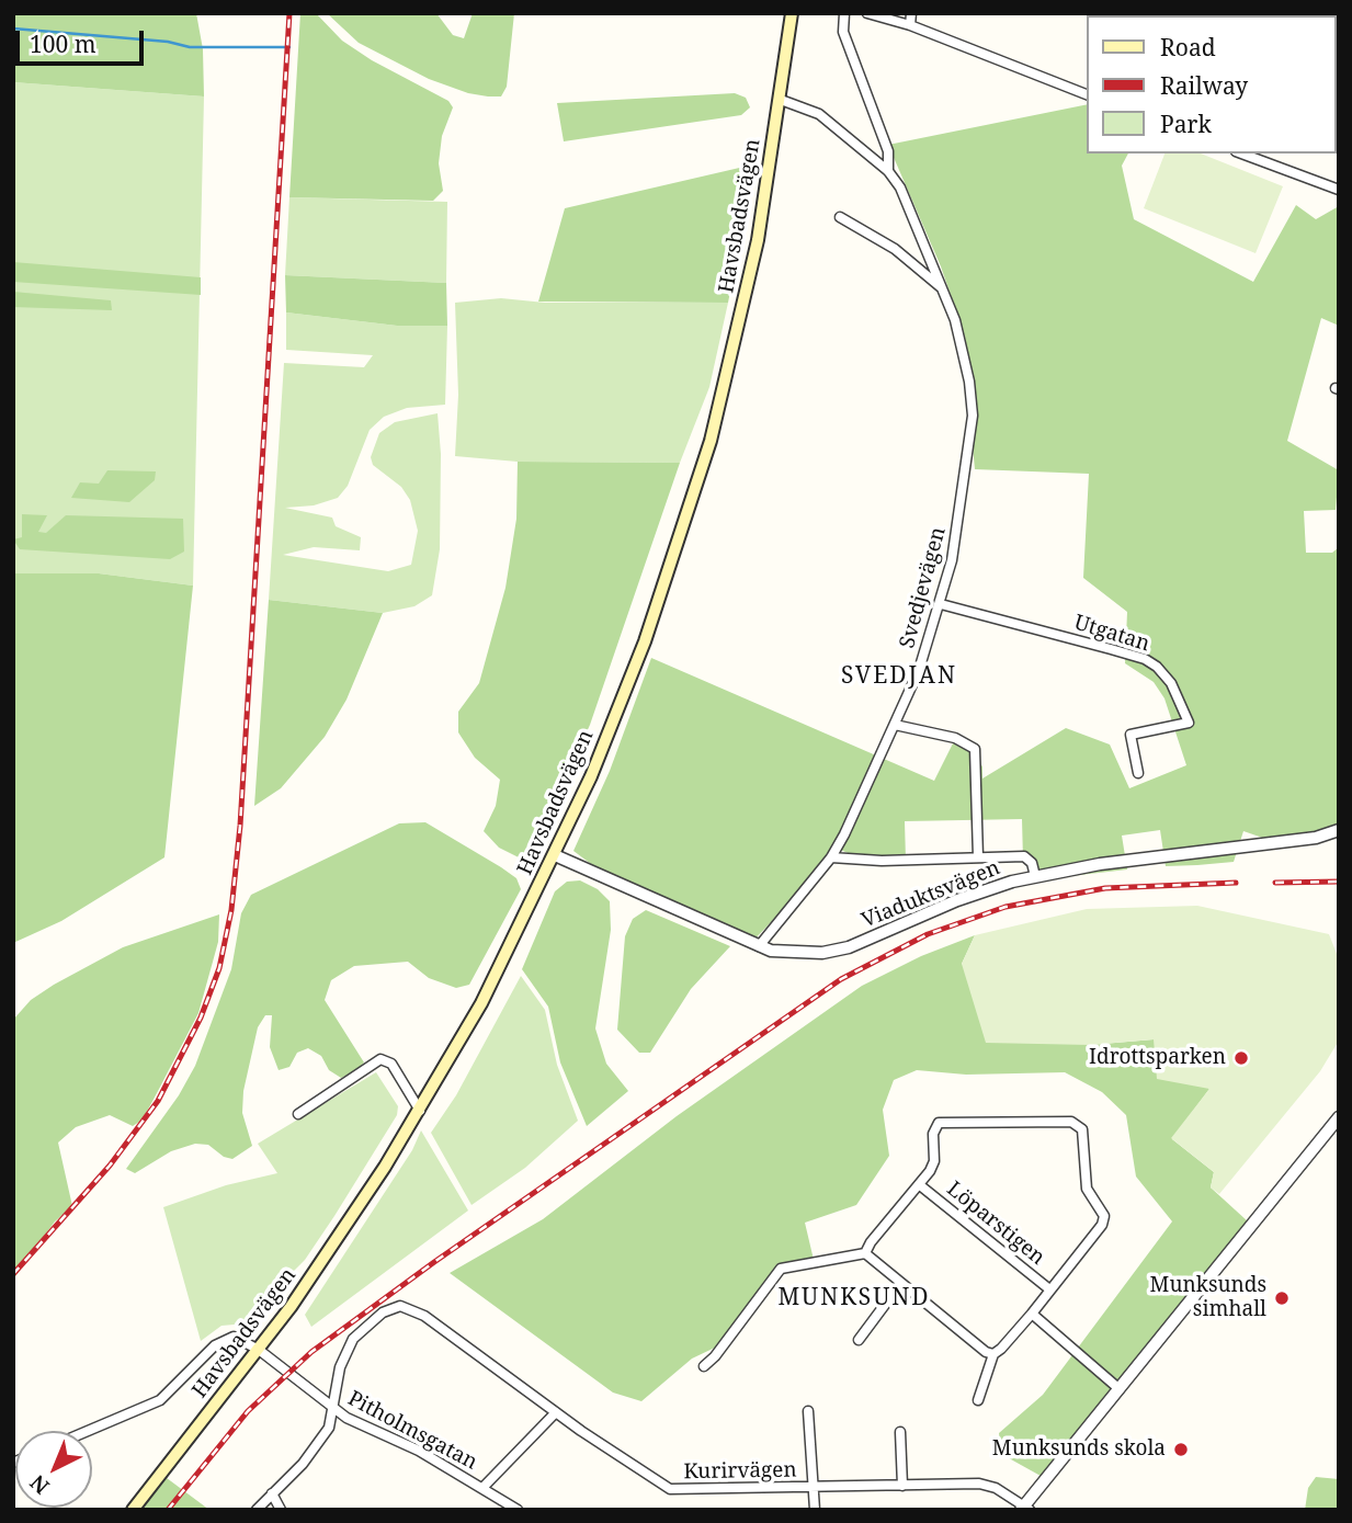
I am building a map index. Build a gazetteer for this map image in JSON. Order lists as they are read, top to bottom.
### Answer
{
  "streets": {
    "main road": ["Havsbadsvägen"],
    "street": [
      "Svedjevägen",
      "Utgatan",
      "Viaduktsvägen",
      "Löparstigen",
      "Pitholmsgatan",
      "Kurirvägen"
    ]
  },
  "crossings": [
    ["Havsbadsvägen", "Svedjevägen"],
    ["Havsbadsvägen", "Viaduktsvägen"],
    ["Havsbadsvägen", "Pitholmsgatan"],
    ["Svedjevägen", "Utgatan"],
    ["Svedjevägen", "Viaduktsvägen"],
    ["Pitholmsgatan", "Kurirvägen"]
  ],
  "districts": ["SVEDJAN", "MUNKSUND"],
  "places": ["Idrottsparken", "Munksunds simhall", "Munksunds skola"],
  "legend": ["Road", "Railway", "Park"],
  "scale_bar": "100 m",
  "north": "bottom left"
}
